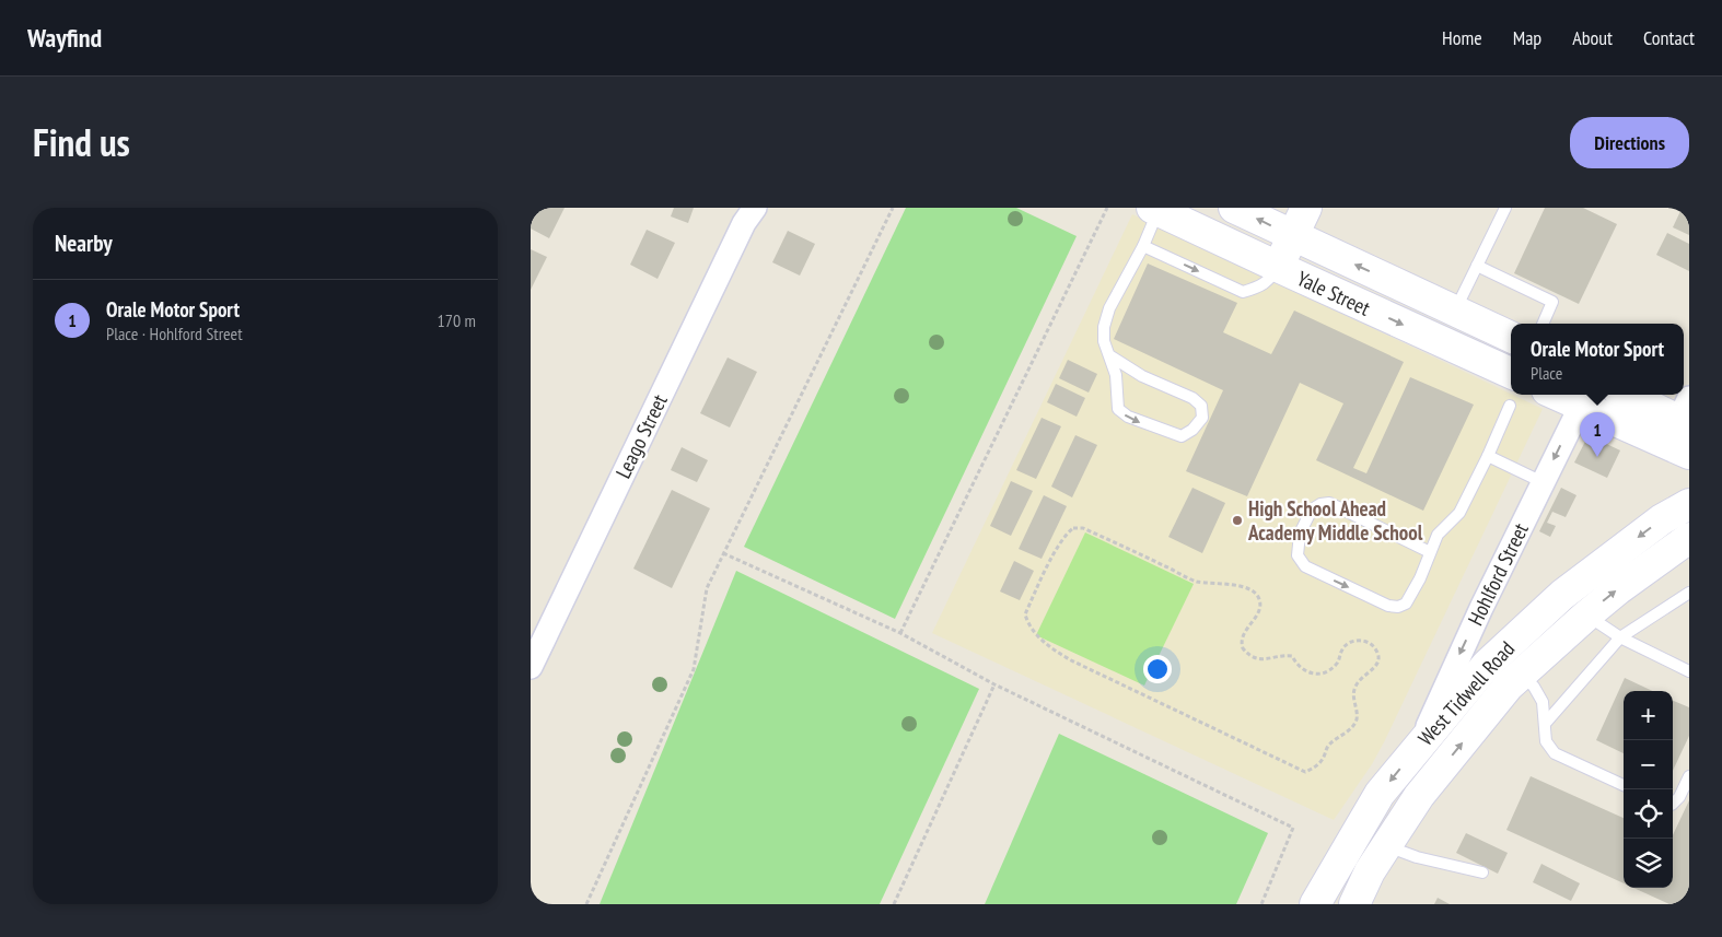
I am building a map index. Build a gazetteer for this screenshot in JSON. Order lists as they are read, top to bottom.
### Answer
{
  "streets": {
    "main road": ["Yale Street", "West Tidwell Road"],
    "street": ["Leago Street", "Hohlford Street"]
  },
  "crossings": [
    ["Hohlford Street", "West Tidwell Road"]
  ],
  "one_way": ["Hohlford Street"],
  "places": ["High School Ahead Academy Middle School"],
  "page": {
    "header": "Wayfind",
    "nav": [
      "Home",
      "Map",
      "About",
      "Contact"
    ],
    "title": "Find us",
    "buttons": "Directions",
    "heading": "Nearby",
    "list": [
      {
        "mark": "1",
        "name": "Orale Motor Sport",
        "note": "Place · Hohlford Street",
        "value": "170 m"
      }
    ],
    "popup": ["Orale Motor Sport", "Place"],
    "pins": "1",
    "map_buttons": ["+", "−"]
  }
}
